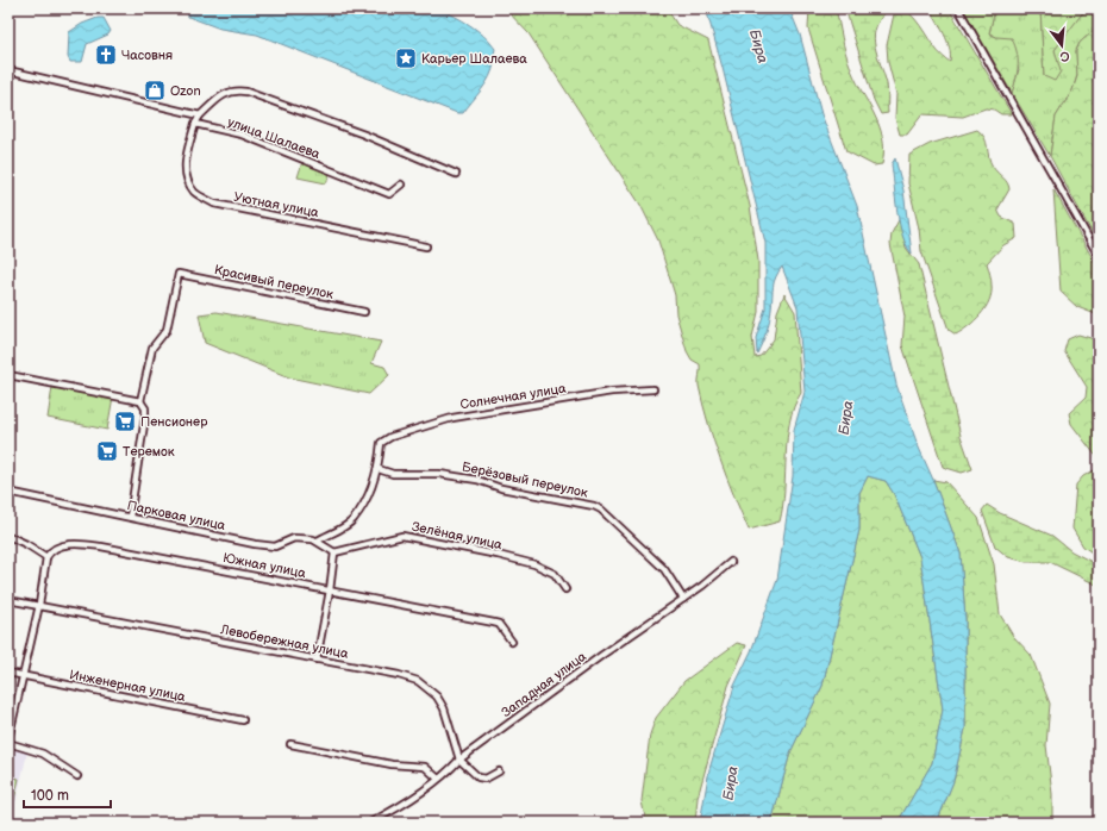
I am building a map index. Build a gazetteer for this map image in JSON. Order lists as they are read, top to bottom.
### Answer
{
  "streets": {
    "street": [
      "улица Шалаева",
      "Уютная улица",
      "Красивый переулок",
      "Солнечная улица",
      "Берёзовый переулок",
      "Парковая улица",
      "Зелёная улица",
      "Южная улица",
      "Левобережная улица",
      "Западная улица",
      "Инженерная улица"
    ]
  },
  "crossings": [
    ["улица Шалаева", "Уютная улица"],
    ["Солнечная улица", "Берёзовый переулок"],
    ["Берёзовый переулок", "Западная улица"],
    ["Парковая улица", "Зелёная улица"],
    ["Левобережная улица", "Западная улица"]
  ],
  "water": ["Бира"],
  "places": {
    "church": ["Часовня"],
    "place": ["Карьер Шалаева"],
    "shop": ["Ozon"],
    "supermarket": ["Пенсионер", "Теремок"]
  },
  "scale_bar": "100 m",
  "north": "bottom"
}
